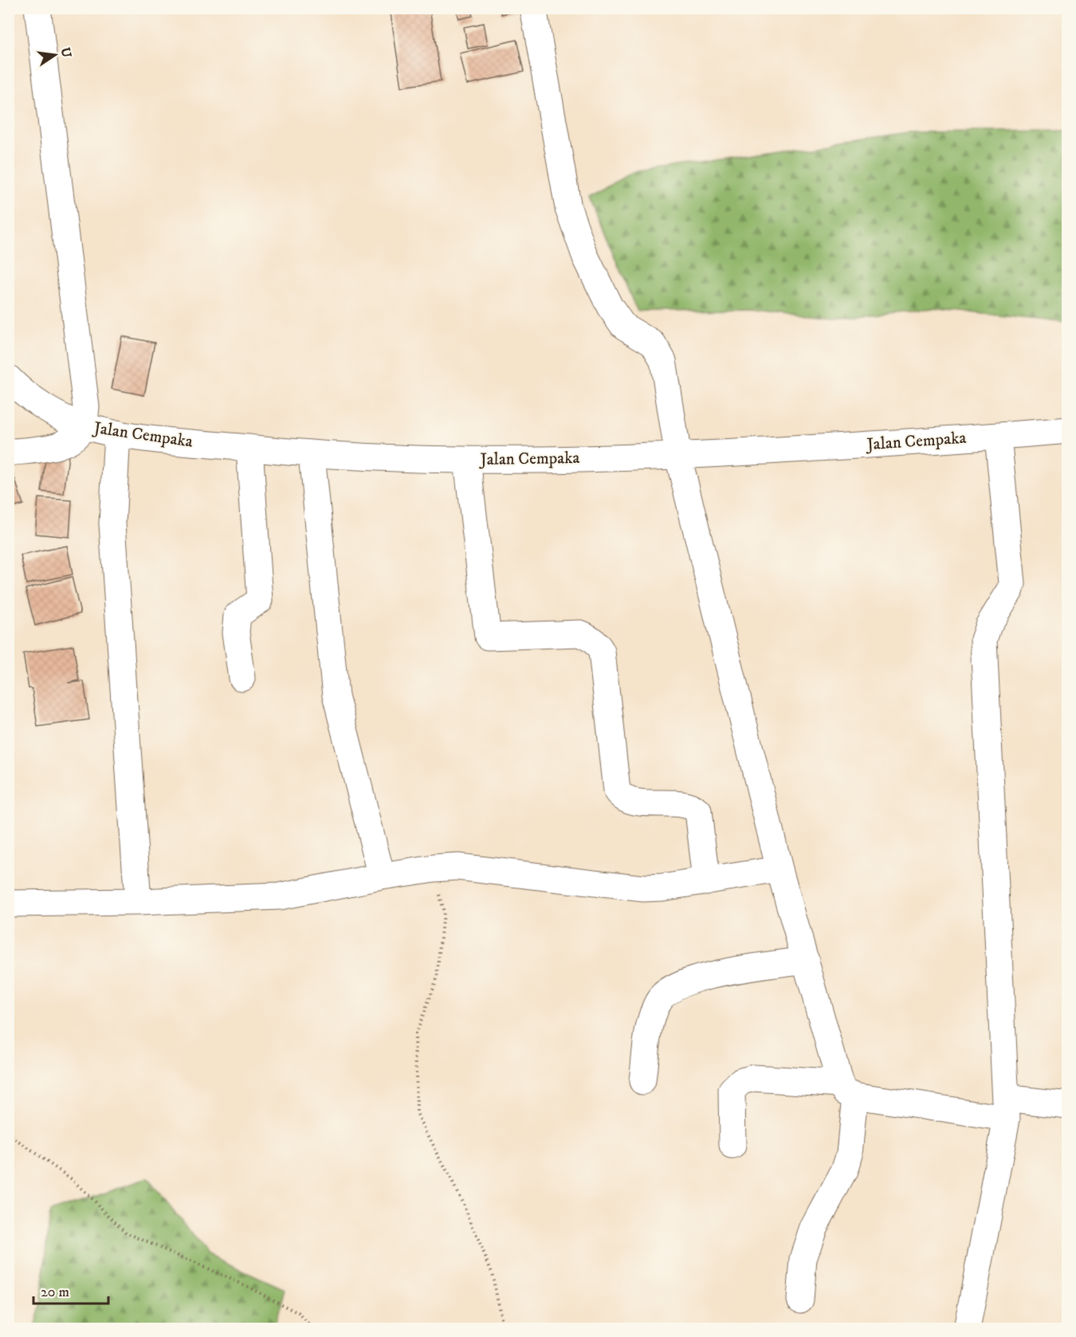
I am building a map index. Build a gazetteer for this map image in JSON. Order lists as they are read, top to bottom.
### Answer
{
  "streets": {
    "street": ["Jalan Cempaka"]
  },
  "scale_bar": "20 m",
  "north": "right"
}
